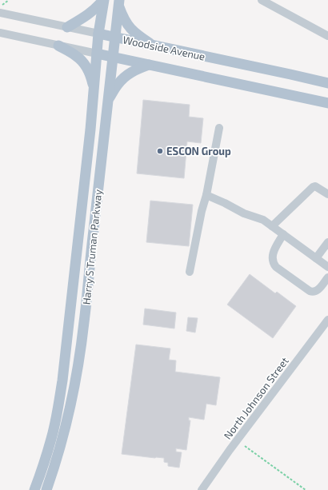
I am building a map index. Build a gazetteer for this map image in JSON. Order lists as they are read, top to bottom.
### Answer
{
  "streets": {
    "main road": ["Woodside Avenue", "Harry S Truman Parkway"],
    "street": ["North Johnson Street"]
  },
  "crossings": [
    ["Woodside Avenue", "Harry S Truman Parkway"]
  ],
  "places": ["ESCON Group"]
}
